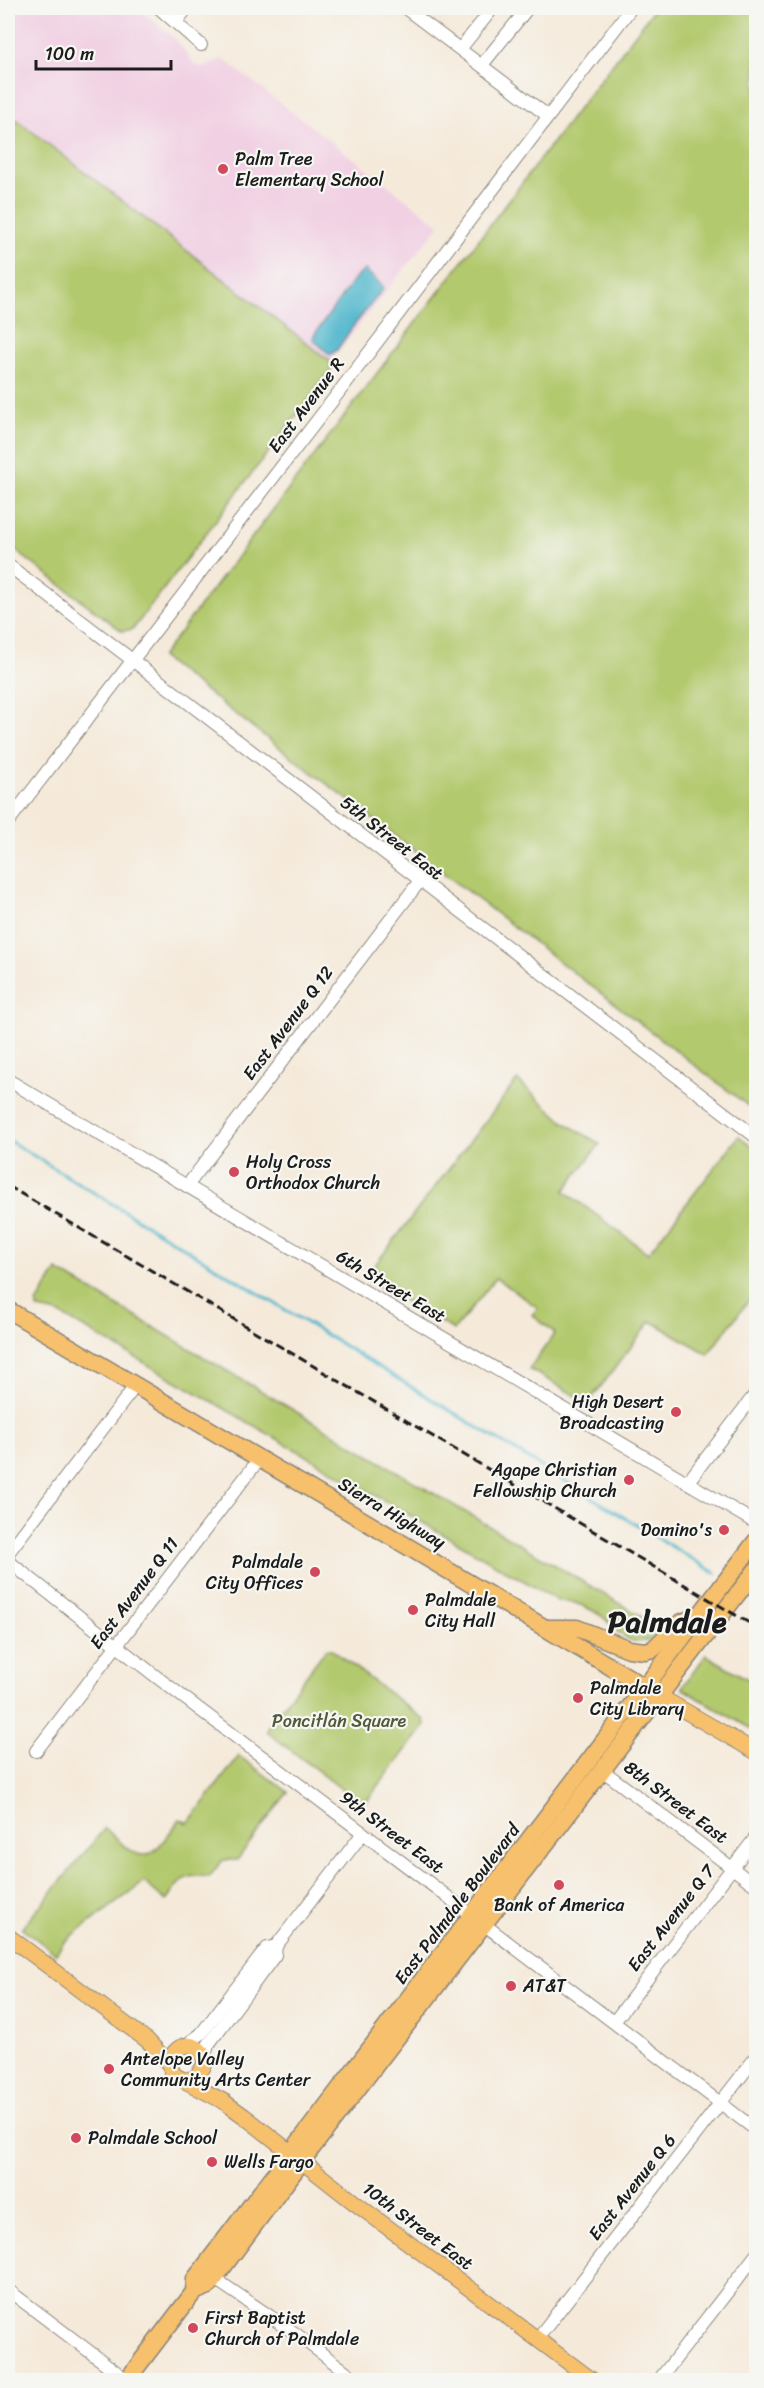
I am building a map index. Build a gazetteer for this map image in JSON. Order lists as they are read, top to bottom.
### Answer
{
  "streets": {
    "highway": ["Sierra Highway", "East Palmdale Boulevard"],
    "main road": ["10th Street East"],
    "street": [
      "East Avenue R",
      "5th Street East",
      "East Avenue Q 12",
      "6th Street East",
      "East Avenue Q 11",
      "8th Street East",
      "9th Street East",
      "East Avenue Q 7",
      "East Avenue Q 6"
    ]
  },
  "crossings": [
    ["East Avenue R", "5th Street East"],
    ["5th Street East", "East Avenue Q 12"],
    ["East Avenue Q 12", "6th Street East"],
    ["Sierra Highway", "East Avenue Q 11"],
    ["Sierra Highway", "East Palmdale Boulevard"],
    ["East Avenue Q 11", "9th Street East"],
    ["8th Street East", "East Palmdale Boulevard"],
    ["8th Street East", "East Avenue Q 7"],
    ["9th Street East", "East Palmdale Boulevard"],
    ["9th Street East", "East Avenue Q 7"],
    ["9th Street East", "East Avenue Q 6"],
    ["East Palmdale Boulevard", "10th Street East"],
    ["East Avenue Q 6", "10th Street East"]
  ],
  "districts": ["Palmdale"],
  "parks": ["Poncitlán Square"],
  "places": [
    "Palm Tree Elementary School",
    "Holy Cross Orthodox Church",
    "High Desert Broadcasting",
    "Agape Christian Fellowship Church",
    "Domino's",
    "Palmdale City Offices",
    "Palmdale City Hall",
    "Palmdale City Library",
    "Bank of America",
    "AT&T",
    "Antelope Valley Community Arts Center",
    "Palmdale School",
    "Wells Fargo",
    "First Baptist Church of Palmdale"
  ],
  "scale_bar": "100 m"
}
